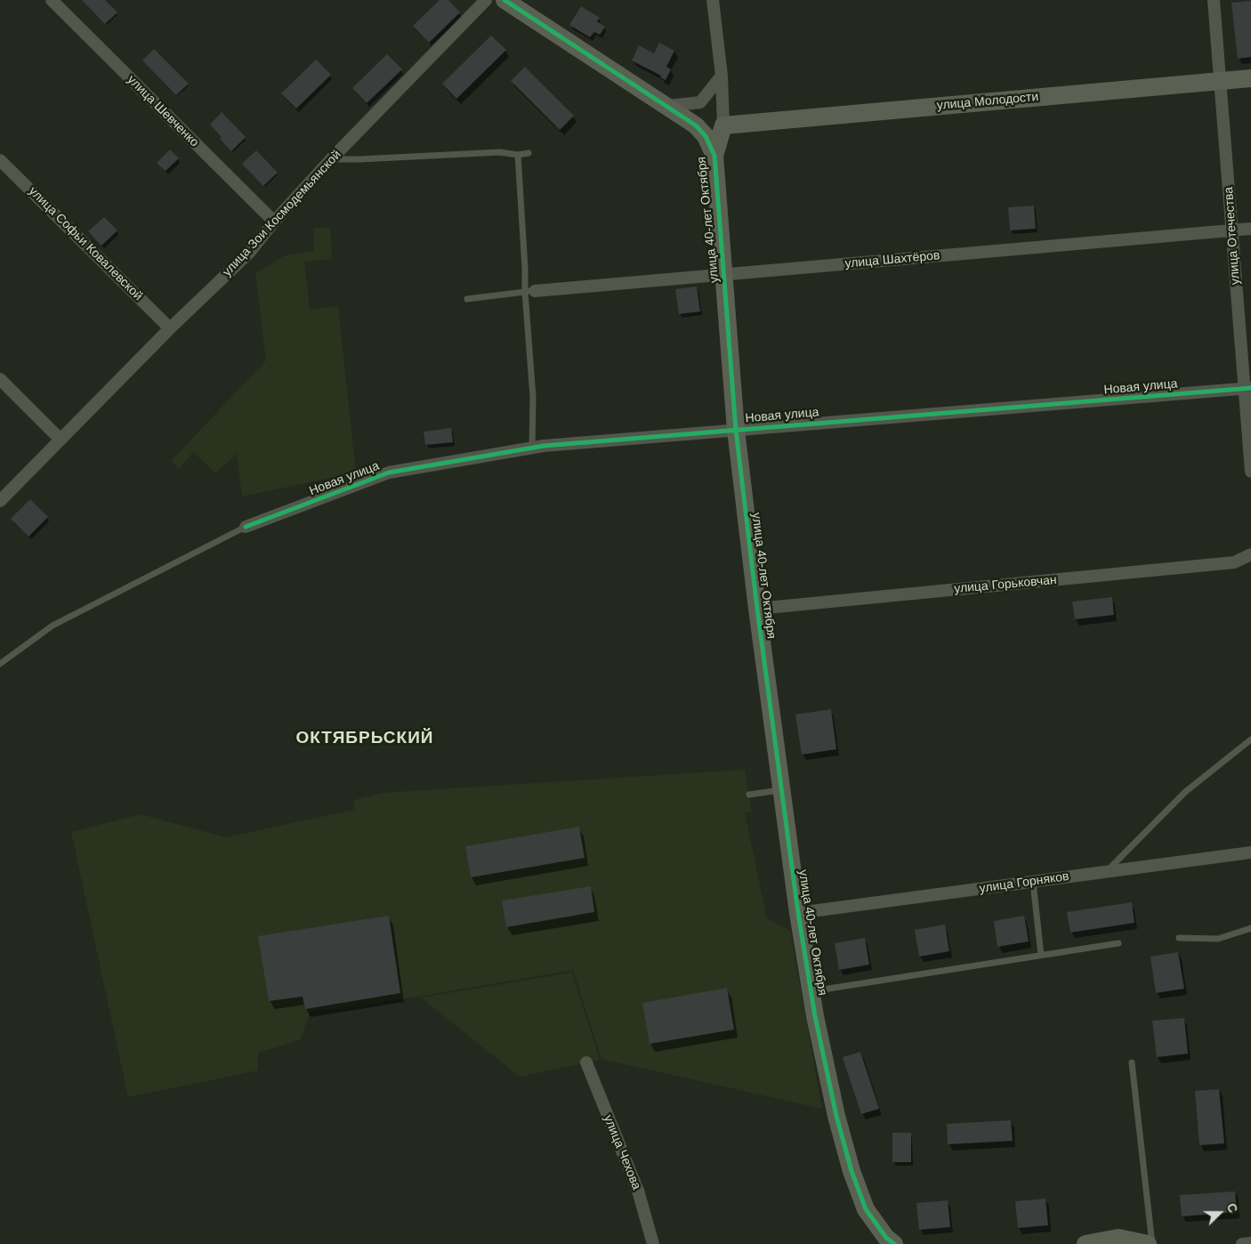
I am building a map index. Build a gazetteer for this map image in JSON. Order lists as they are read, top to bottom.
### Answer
{
  "streets": {
    "street": [
      "улица Молодости",
      "улица Шевченко",
      "улица Зои Космодемьянской",
      "улица 40-лет Октября",
      "улица Отечества",
      "улица Софьи Ковалевской",
      "улица Шахтёров",
      "Новая улица",
      "улица Горьковчан",
      "улица Горняков",
      "улица Чехова"
    ]
  },
  "crossings": [
    ["улица Молодости", "улица 40-лет Октября"],
    ["улица Молодости", "улица Отечества"],
    ["улица Шевченко", "улица Зои Космодемьянской"],
    ["улица Зои Космодемьянской", "улица Софьи Ковалевской"],
    ["улица 40-лет Октября", "улица Шахтёров"],
    ["улица 40-лет Октября", "Новая улица"],
    ["улица 40-лет Октября", "улица Горьковчан"],
    ["улица 40-лет Октября", "улица Горняков"],
    ["улица Отечества", "улица Шахтёров"],
    ["улица Отечества", "Новая улица"]
  ],
  "districts": ["ОКТЯБРЬСКИЙ"],
  "north": "right"
}
